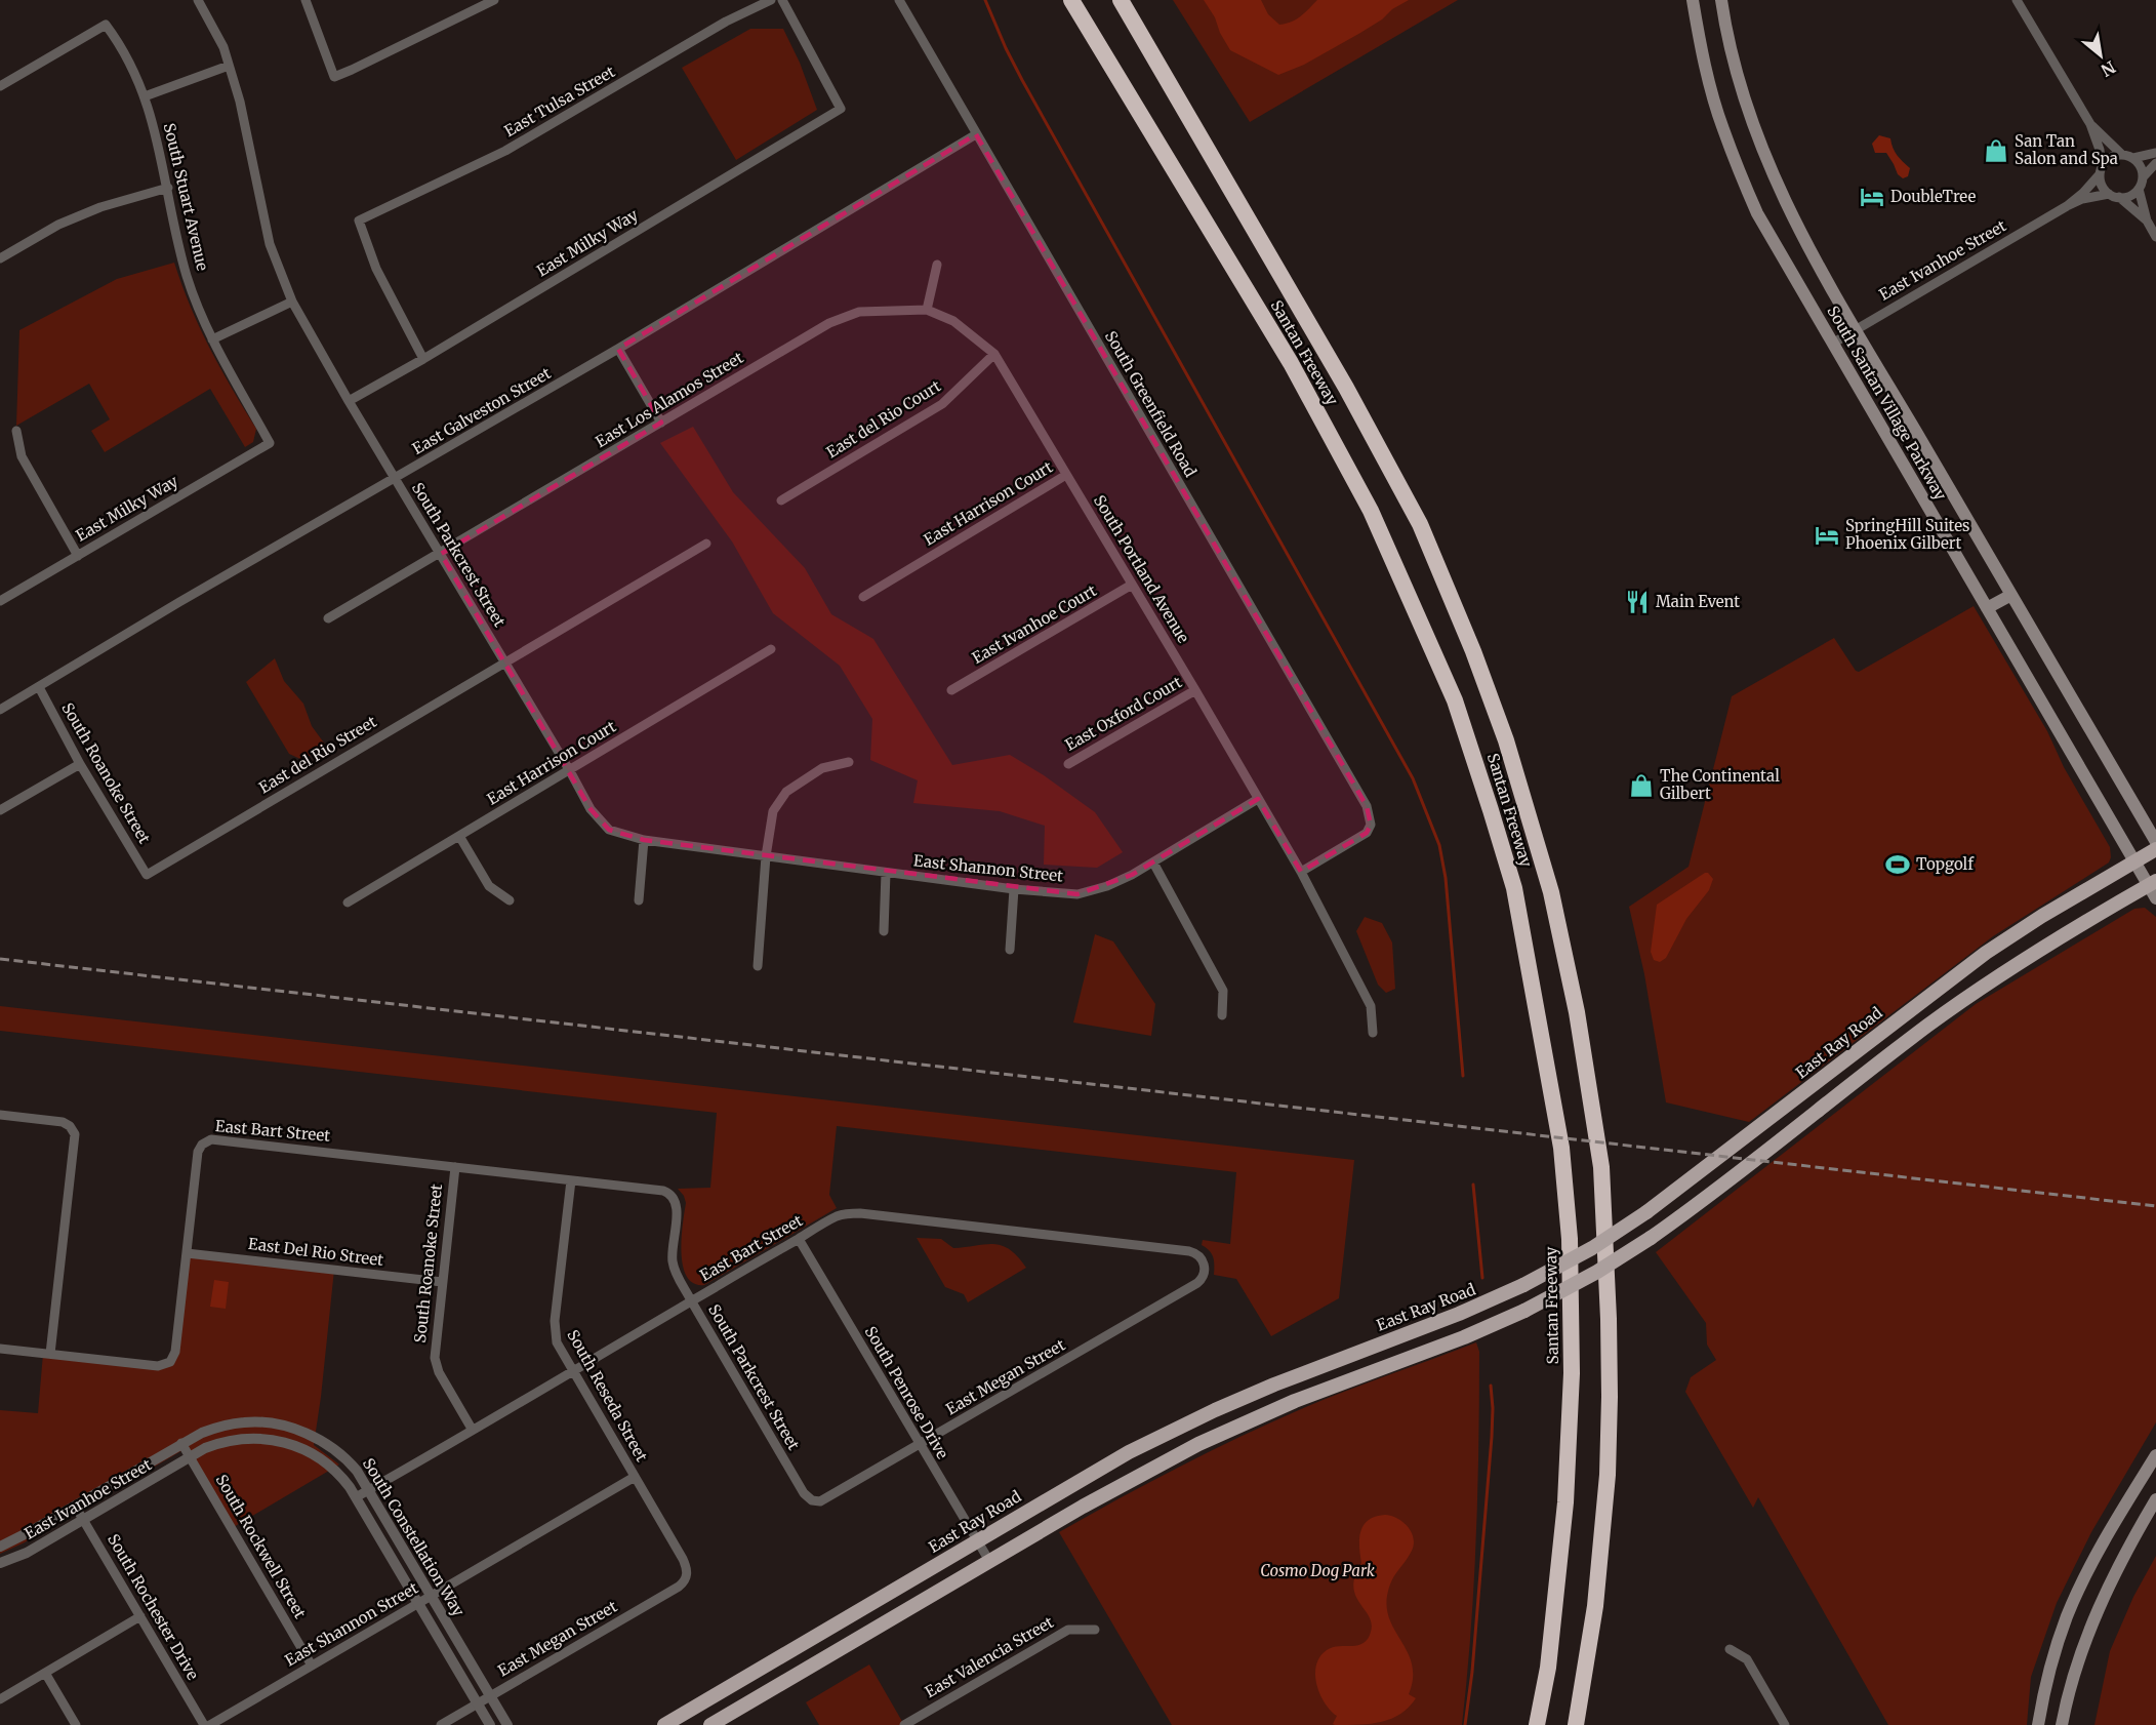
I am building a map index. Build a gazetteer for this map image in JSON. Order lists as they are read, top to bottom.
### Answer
{
  "streets": {
    "highway": ["Santan Freeway"],
    "main road": ["South Santan Village Parkway", "East Ray Road"],
    "street": [
      "East Tulsa Street",
      "South Stuart Avenue",
      "East Milky Way",
      "East Ivanhoe Street",
      "East Los Alamos Street",
      "South Greenfield Road",
      "East Galveston Street",
      "East del Rio Court",
      "East Harrison Court",
      "South Parkcrest Street",
      "South Portland Avenue",
      "East Ivanhoe Court",
      "East Oxford Court",
      "East del Rio Street",
      "South Roanoke Street",
      "East Shannon Street",
      "East Bart Street",
      "East Del Rio Street",
      "East Megan Street",
      "South Penrose Drive",
      "South Reseda Street",
      "South Constellation Way",
      "South Rockwell Street",
      "South Rochester Drive",
      "East Valencia Street"
    ]
  },
  "crossings": [
    ["East Tulsa Street", "East Milky Way"],
    ["South Stuart Avenue", "East Milky Way"],
    ["East Milky Way", "South Parkcrest Street"],
    ["East Ivanhoe Street", "South Santan Village Parkway"],
    ["East Ivanhoe Street", "South Constellation Way"],
    ["East Ivanhoe Street", "South Rockwell Street"],
    ["East Ivanhoe Street", "South Rochester Drive"],
    ["East Los Alamos Street", "South Parkcrest Street"],
    ["East Los Alamos Street", "South Portland Avenue"],
    ["South Santan Village Parkway", "East Ray Road"],
    ["South Greenfield Road", "East Galveston Street"],
    ["South Greenfield Road", "South Portland Avenue"],
    ["East Galveston Street", "South Parkcrest Street"],
    ["East Galveston Street", "South Roanoke Street"],
    ["East del Rio Court", "South Portland Avenue"],
    ["East Harrison Court", "South Parkcrest Street"],
    ["East Harrison Court", "South Portland Avenue"],
    ["South Parkcrest Street", "East del Rio Street"],
    ["South Parkcrest Street", "East Shannon Street"],
    ["South Parkcrest Street", "East Bart Street"],
    ["South Parkcrest Street", "East Megan Street"],
    ["South Portland Avenue", "East Ivanhoe Court"],
    ["South Portland Avenue", "East Oxford Court"],
    ["South Portland Avenue", "East Shannon Street"],
    ["East del Rio Street", "South Roanoke Street"],
    ["South Roanoke Street", "East Bart Street"],
    ["South Roanoke Street", "East Del Rio Street"],
    ["East Shannon Street", "South Reseda Street"],
    ["East Shannon Street", "South Constellation Way"],
    ["East Shannon Street", "South Rockwell Street"],
    ["East Ray Road", "South Penrose Drive"],
    ["East Bart Street", "East Del Rio Street"],
    ["East Bart Street", "East Megan Street"],
    ["East Bart Street", "South Penrose Drive"],
    ["East Bart Street", "South Reseda Street"],
    ["East Bart Street", "South Constellation Way"],
    ["East Megan Street", "South Penrose Drive"],
    ["East Megan Street", "South Reseda Street"],
    ["East Megan Street", "South Constellation Way"],
    ["South Constellation Way", "South Rockwell Street"]
  ],
  "parks": ["Cosmo Dog Park"],
  "places": {
    "shop": ["San Tan Salon and Spa", "The Continental Gilbert"],
    "hotel": ["DoubleTree", "SpringHill Suites Phoenix Gilbert"],
    "restaurant": ["Main Event"],
    "sports": ["Topgolf"]
  },
  "north": "bottom right"
}
